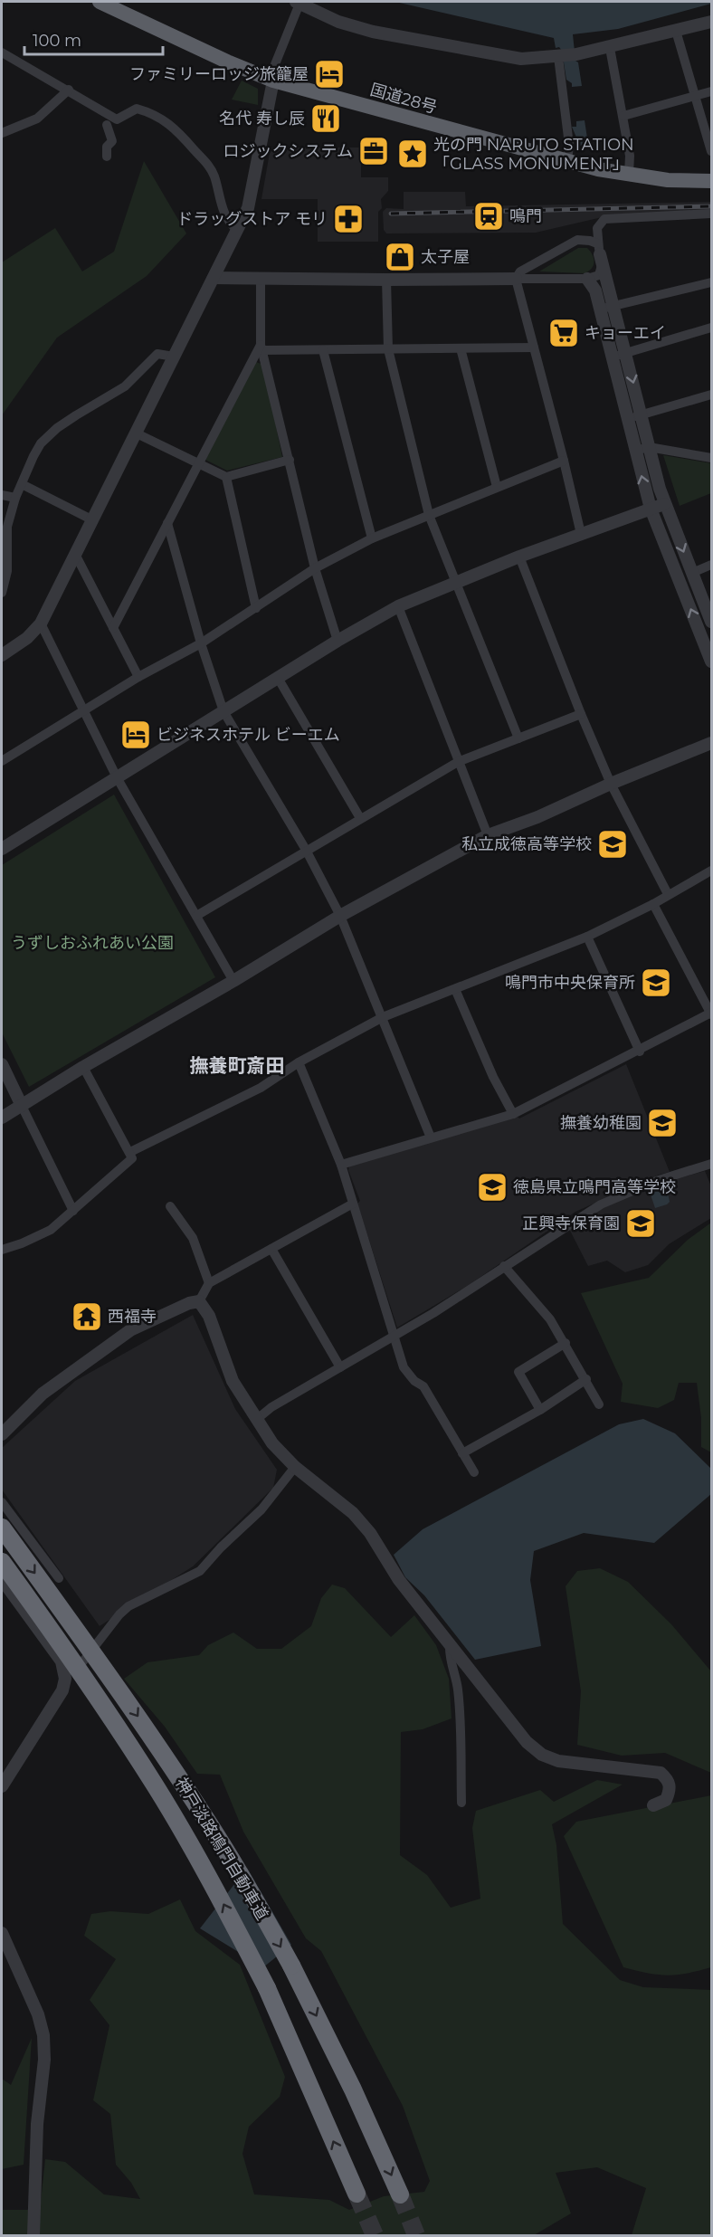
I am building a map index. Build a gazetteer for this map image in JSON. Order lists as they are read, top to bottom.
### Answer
{
  "streets": {
    "highway": ["国道28号", "神戸淡路鳴門自動車道"]
  },
  "districts": ["撫養町斎田"],
  "parks": ["うずしおふれあい公園"],
  "places": {
    "hotel": ["ファミリーロッジ旅籠屋", "ビジネスホテル ビーエム"],
    "restaurant": ["名代 寿し辰"],
    "office": ["ロジックシステム"],
    "place": ["光の門 NARUTO STATION 「GLASS MONUMENT」"],
    "station": ["鳴門"],
    "pharmacy": ["ドラッグストア モリ"],
    "shop": ["太子屋"],
    "supermarket": ["キョーエイ"],
    "school or university": [
      "私立成徳高等学校",
      "鳴門市中央保育所",
      "撫養幼稚園",
      "徳島県立鳴門高等学校",
      "正興寺保育園"
    ],
    "temple": ["西福寺"]
  },
  "scale_bar": "100 m"
}
